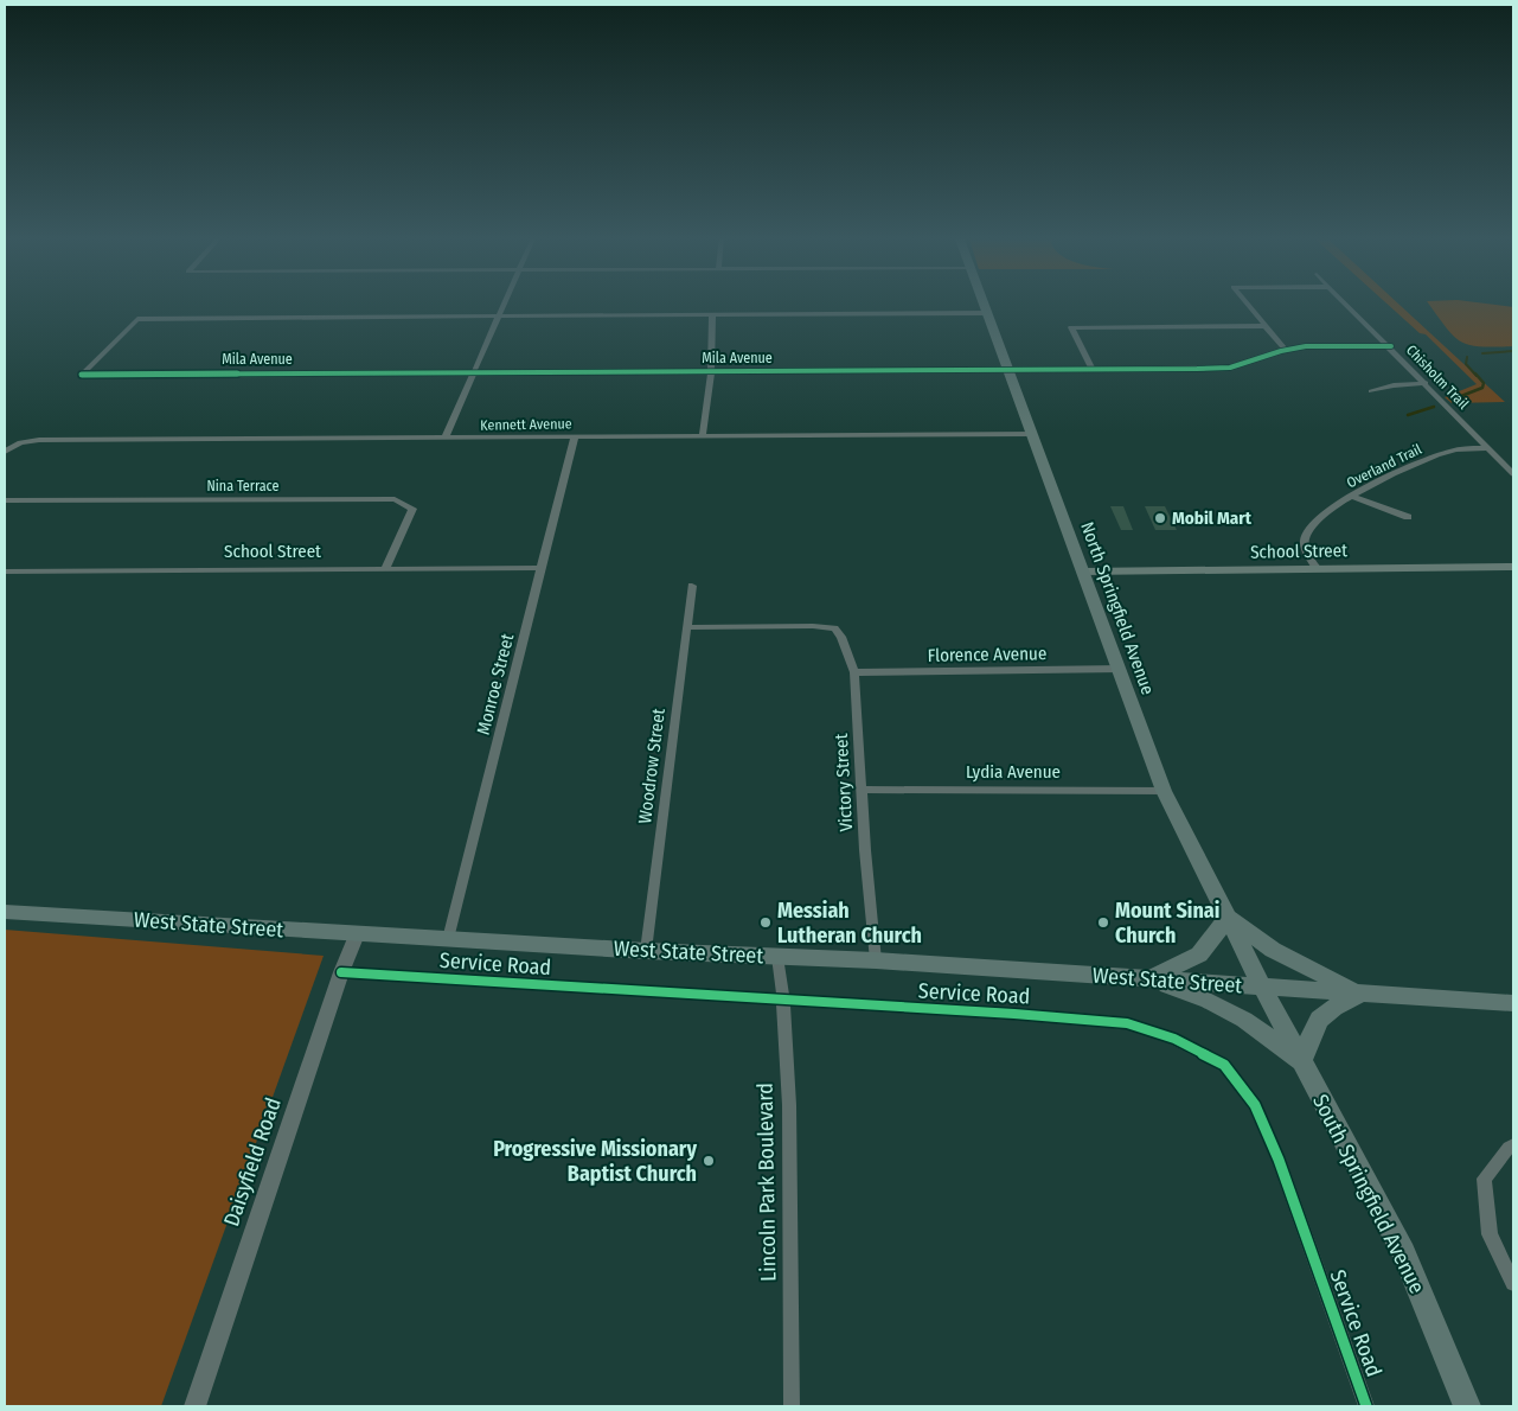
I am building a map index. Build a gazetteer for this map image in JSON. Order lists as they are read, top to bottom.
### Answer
{
  "streets": {
    "main road": [
      "School Street",
      "North Springfield Avenue",
      "West State Street",
      "South Springfield Avenue"
    ],
    "street": [
      "Mila Avenue",
      "Chisholm Trail",
      "Kennett Avenue",
      "Overland Trail",
      "Nina Terrace",
      "Florence Avenue",
      "Monroe Street",
      "Woodrow Street",
      "Lydia Avenue",
      "Victory Street",
      "Service Road",
      "Daisyfield Road",
      "Lincoln Park Boulevard"
    ]
  },
  "crossings": [
    ["Mila Avenue", "Chisholm Trail"],
    ["Mila Avenue", "North Springfield Avenue"],
    ["Chisholm Trail", "Overland Trail"],
    ["Kennett Avenue", "North Springfield Avenue"],
    ["Kennett Avenue", "Monroe Street"],
    ["Overland Trail", "School Street"],
    ["Nina Terrace", "School Street"],
    ["School Street", "North Springfield Avenue"],
    ["School Street", "Monroe Street"],
    ["North Springfield Avenue", "Florence Avenue"],
    ["North Springfield Avenue", "Lydia Avenue"],
    ["North Springfield Avenue", "West State Street"],
    ["North Springfield Avenue", "South Springfield Avenue"],
    ["Florence Avenue", "Victory Street"],
    ["Monroe Street", "West State Street"],
    ["Woodrow Street", "Victory Street"],
    ["Woodrow Street", "West State Street"],
    ["Lydia Avenue", "Victory Street"],
    ["Victory Street", "West State Street"],
    ["West State Street", "Daisyfield Road"],
    ["West State Street", "Lincoln Park Boulevard"],
    ["West State Street", "South Springfield Avenue"],
    ["Service Road", "Daisyfield Road"],
    ["Service Road", "Lincoln Park Boulevard"]
  ],
  "places": [
    "Mobil Mart",
    "Messiah Lutheran Church",
    "Mount Sinai Church",
    "Progressive Missionary Baptist Church"
  ]
}
